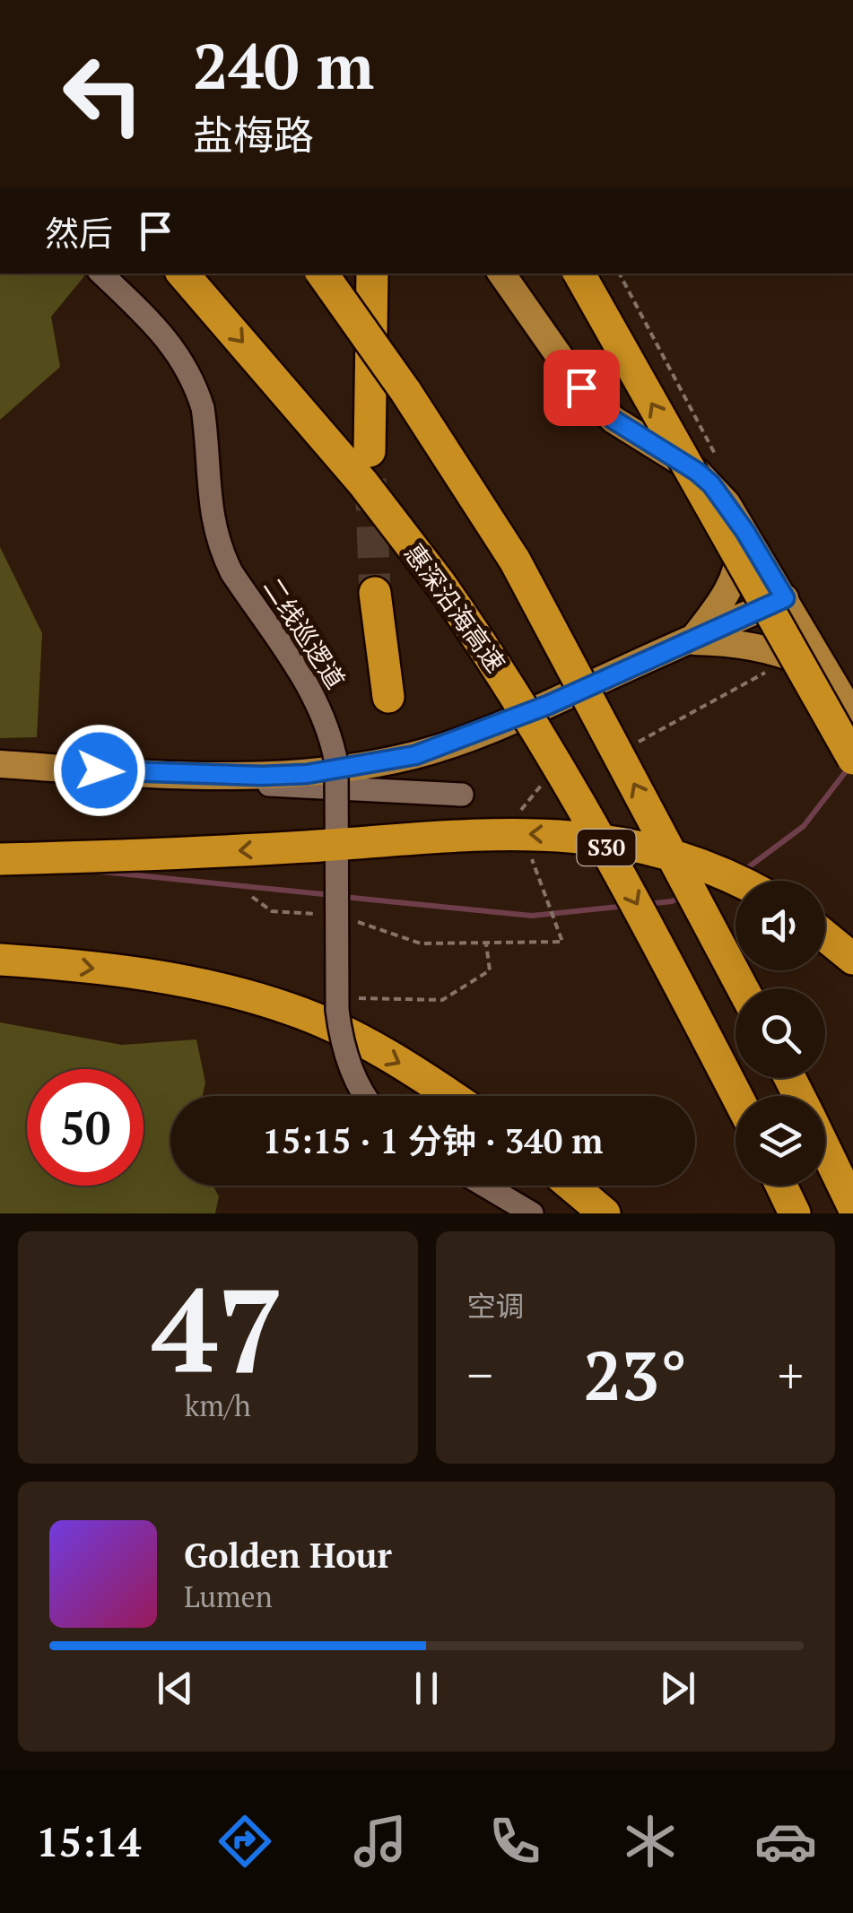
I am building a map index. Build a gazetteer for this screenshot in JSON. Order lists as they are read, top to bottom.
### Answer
{
  "streets": {
    "highway": ["惠深沿海高速", "S30"],
    "street": ["二线巡逻道"]
  },
  "page": {
    "turn": ["240 m", "盐梅路"],
    "then": "然后",
    "limit": "50",
    "trip": "15:15 · 1 分钟 · 340 m",
    "tile": [
      ["47", "km/h"],
      "空调"
    ],
    "heat": ["−", "23°", "+"],
    "song": ["Golden Hour", "Lumen"],
    "tabs": "15:14"
  }
}
